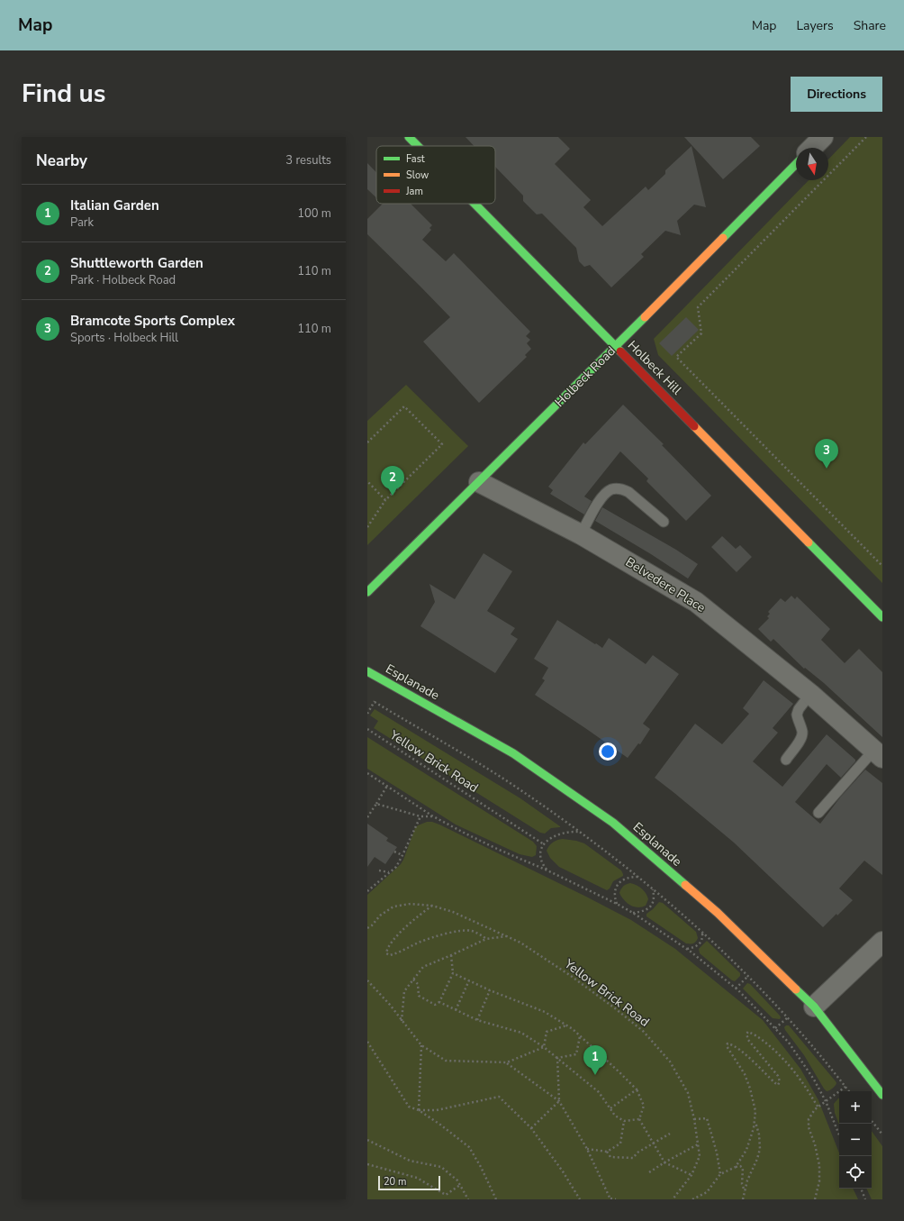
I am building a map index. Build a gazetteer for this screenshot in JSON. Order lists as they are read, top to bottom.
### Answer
{
  "streets": {
    "street": [
      "Holbeck Hill",
      "Holbeck Road",
      "Belvedere Place",
      "Esplanade"
    ],
    "path": ["Yellow Brick Road"]
  },
  "crossings": [
    ["Holbeck Hill", "Holbeck Road"],
    ["Holbeck Road", "Belvedere Place"]
  ],
  "legend": ["Fast", "Slow", "Jam"],
  "scale_bar": "20 m",
  "north": "bottom",
  "page": {
    "header": "Map",
    "nav": ["Map", "Layers", "Share"],
    "title": "Find us",
    "buttons": "Directions",
    "heading": ["Nearby", "3 results"],
    "list": [
      {
        "mark": "1",
        "name": "Italian Garden",
        "note": "Park",
        "value": "100 m"
      },
      {
        "mark": "2",
        "name": "Shuttleworth Garden",
        "note": "Park · Holbeck Road",
        "value": "110 m"
      },
      {
        "mark": "3",
        "name": "Bramcote Sports Complex",
        "note": "Sports · Holbeck Hill",
        "value": "110 m"
      }
    ],
    "pins": ["3", "2", "1"],
    "map_buttons": ["+", "−"],
    "scale": "20 m"
  }
}
